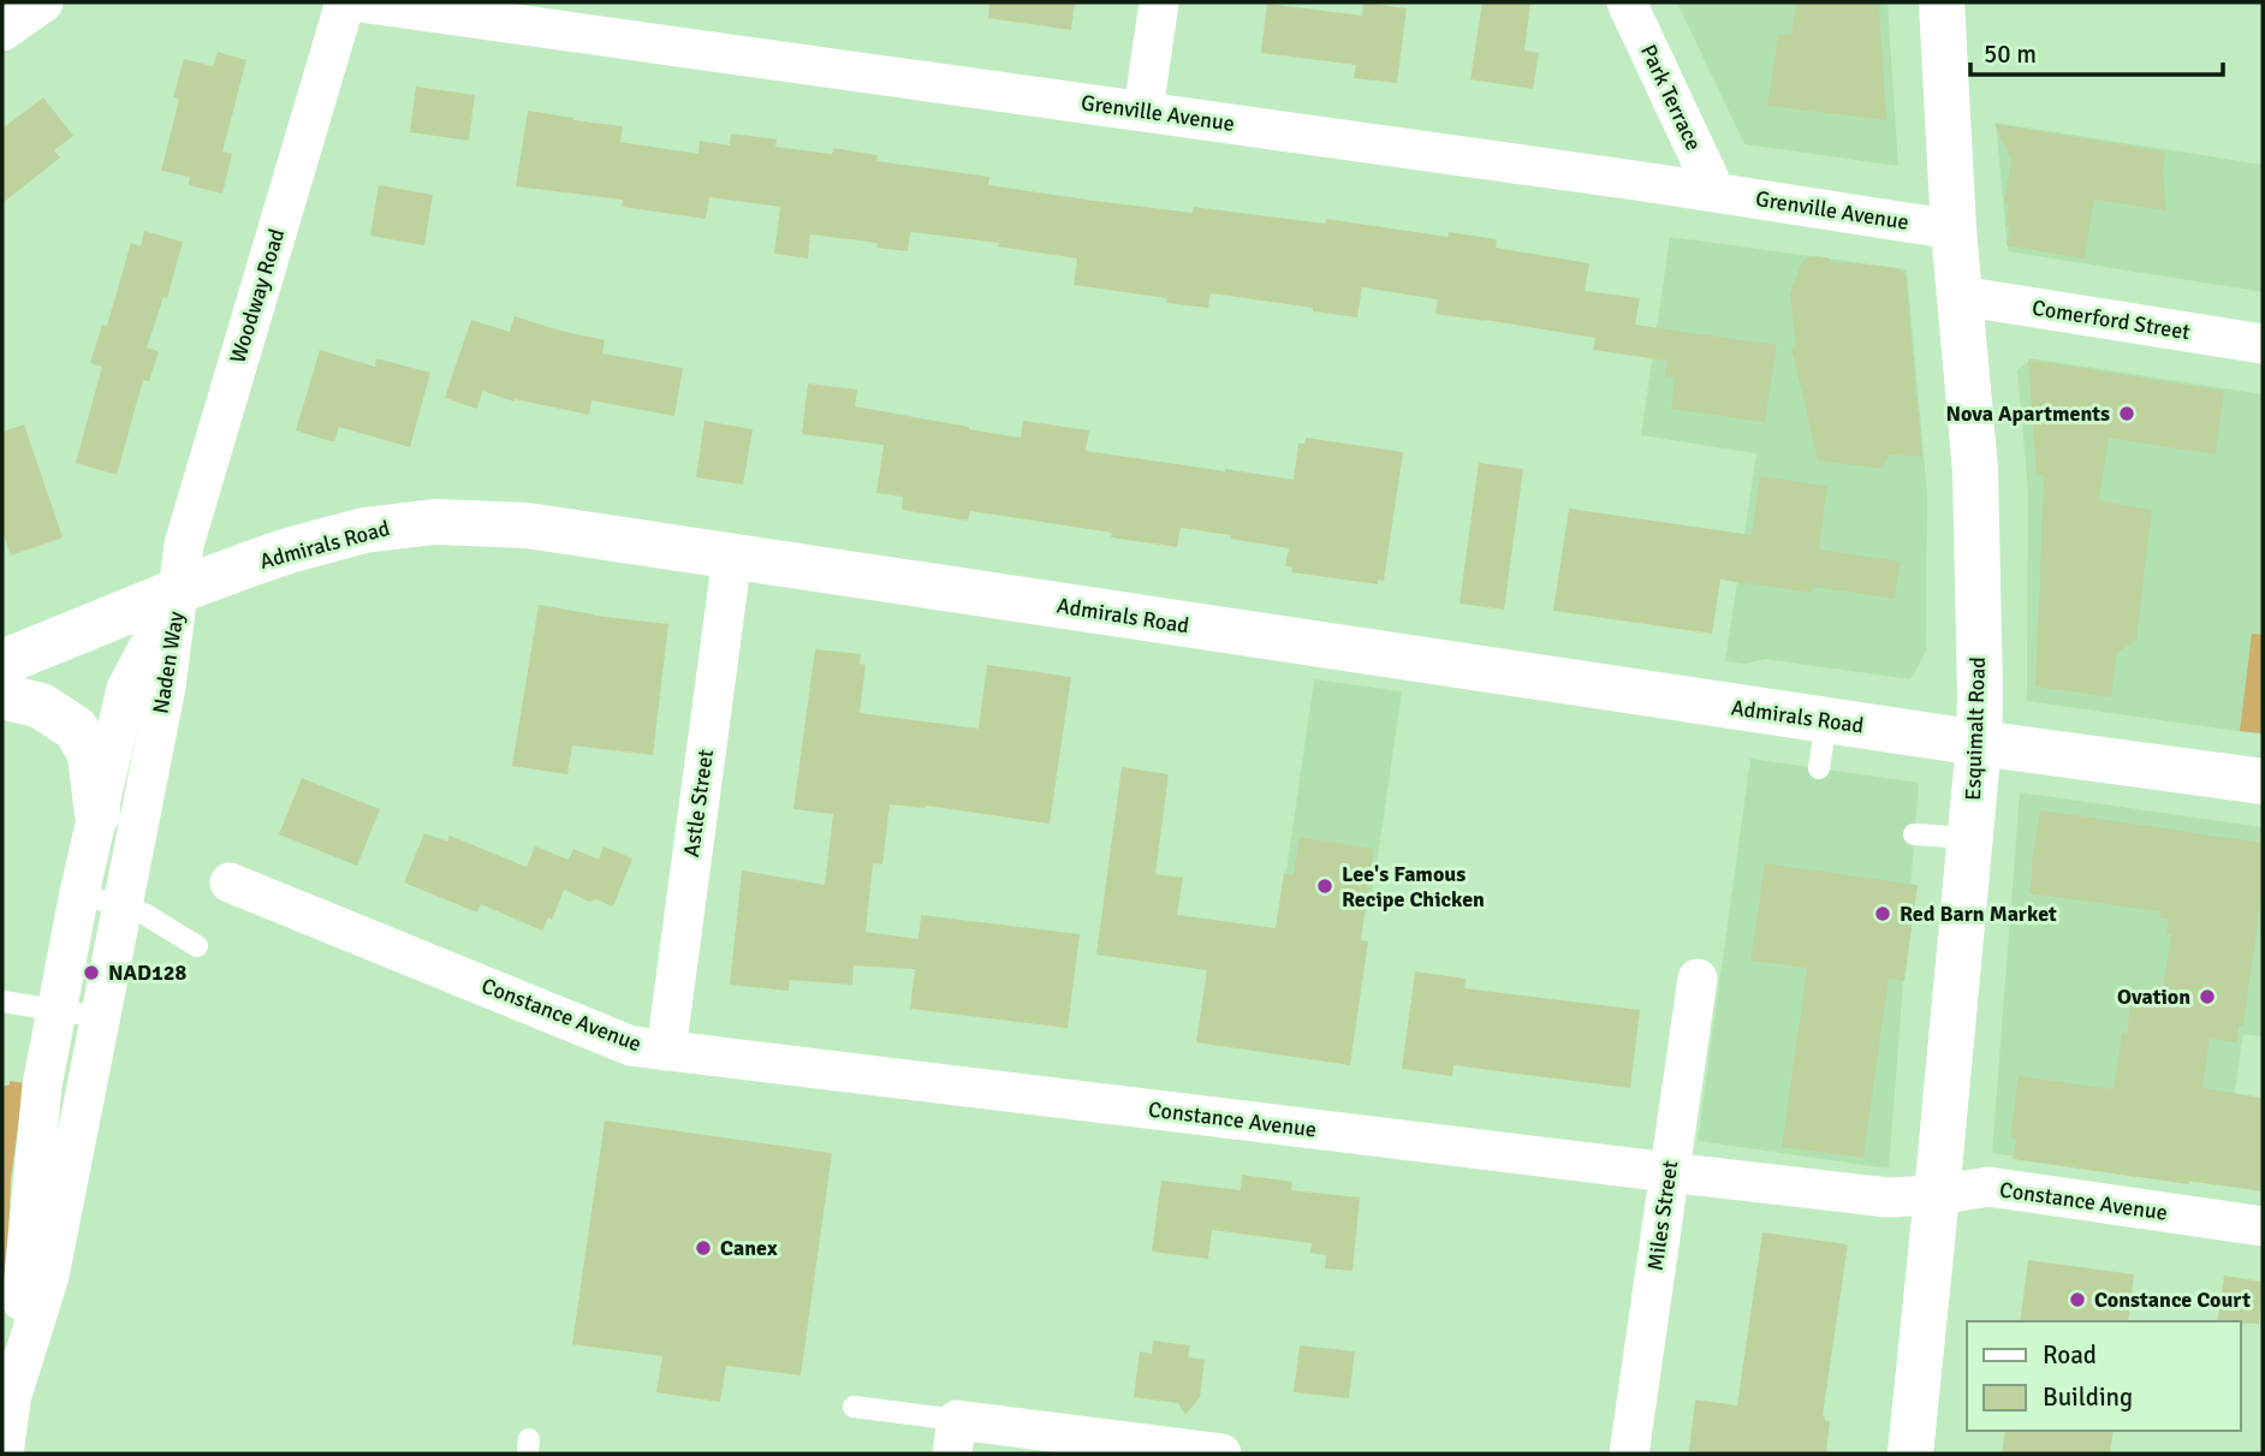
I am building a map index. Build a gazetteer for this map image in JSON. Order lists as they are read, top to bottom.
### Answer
{
  "streets": {
    "main road": ["Admirals Road", "Esquimalt Road"],
    "street": [
      "Park Terrace",
      "Grenville Avenue",
      "Woodway Road",
      "Comerford Street",
      "Naden Way",
      "Astle Street",
      "Constance Avenue",
      "Miles Street"
    ]
  },
  "crossings": [
    ["Park Terrace", "Grenville Avenue"],
    ["Grenville Avenue", "Esquimalt Road"],
    ["Woodway Road", "Admirals Road"],
    ["Woodway Road", "Naden Way"],
    ["Comerford Street", "Esquimalt Road"],
    ["Admirals Road", "Naden Way"],
    ["Admirals Road", "Esquimalt Road"],
    ["Admirals Road", "Astle Street"],
    ["Esquimalt Road", "Constance Avenue"],
    ["Astle Street", "Constance Avenue"],
    ["Constance Avenue", "Miles Street"]
  ],
  "places": [
    "Nova Apartments",
    "Lee's Famous Recipe Chicken",
    "Red Barn Market",
    "NAD128",
    "Ovation",
    "Canex",
    "Constance Court"
  ],
  "legend": ["Road", "Building"],
  "scale_bar": "50 m"
}
